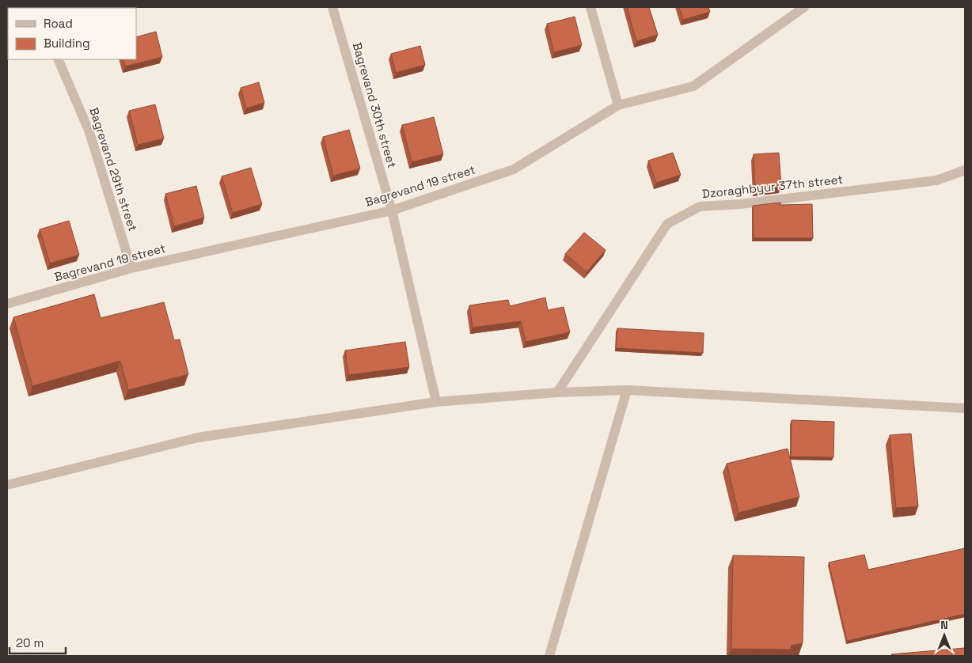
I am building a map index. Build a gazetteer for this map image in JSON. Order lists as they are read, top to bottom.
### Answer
{
  "streets": {
    "street": [
      "Bagrevand 30th street",
      "Bagrevand 29th street",
      "Bagrevand 19 street",
      "Dzoraghbyur 37th street"
    ]
  },
  "crossings": [
    ["Bagrevand 30th street", "Bagrevand 19 street"],
    ["Bagrevand 29th street", "Bagrevand 19 street"]
  ],
  "legend": ["Road", "Building"],
  "scale_bar": "20 m",
  "north": "top"
}
